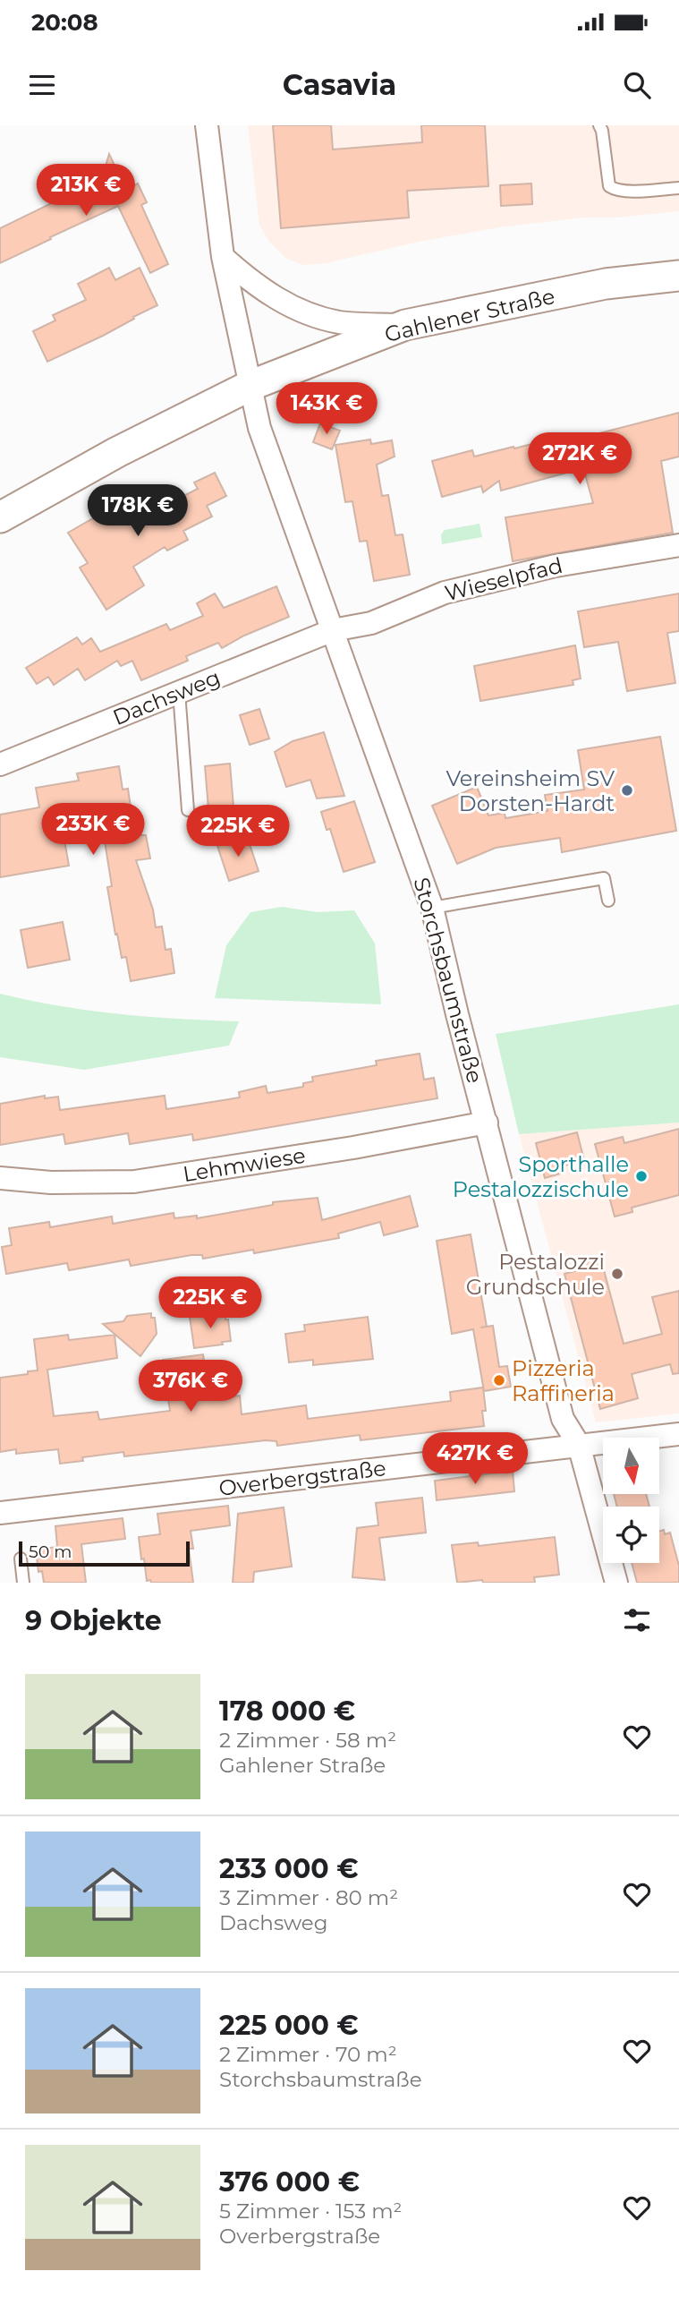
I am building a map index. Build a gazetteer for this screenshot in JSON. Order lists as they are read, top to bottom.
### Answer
{
  "streets": {
    "main road": ["Gahlener Straße"],
    "street": [
      "Wieselpfad",
      "Dachsweg",
      "Storchsbaumstraße",
      "Lehmwiese",
      "Overbergstraße"
    ]
  },
  "crossings": [
    ["Gahlener Straße", "Storchsbaumstraße"],
    ["Wieselpfad", "Dachsweg"],
    ["Wieselpfad", "Storchsbaumstraße"],
    ["Dachsweg", "Storchsbaumstraße"],
    ["Storchsbaumstraße", "Lehmwiese"],
    ["Storchsbaumstraße", "Overbergstraße"]
  ],
  "places": [
    "Vereinsheim SV Dorsten-Hardt",
    "Sporthalle Pestalozzischule",
    "Pestalozzi Grundschule",
    "Pizzeria Raffineria"
  ],
  "scale_bar": "50 m",
  "north": "bottom",
  "page": {
    "status": "20:08",
    "header": "Casavia",
    "price": [
      "213K €",
      "143K €",
      "272K €",
      "178K €",
      "233K €",
      "225K €",
      "225K €",
      "376K €",
      "427K €"
    ],
    "scale": "50 m",
    "heading": "9 Objekte",
    "list": [
      {
        "name": "178 000 €",
        "note": "2 Zimmer · 58 m² · Gahlener Straße"
      },
      {
        "name": "233 000 €",
        "note": "3 Zimmer · 80 m² · Dachsweg"
      },
      {
        "name": "225 000 €",
        "note": "2 Zimmer · 70 m² · Storchsbaumstraße"
      },
      {
        "name": "376 000 €",
        "note": "5 Zimmer · 153 m² · Overbergstraße"
      }
    ]
  }
}
